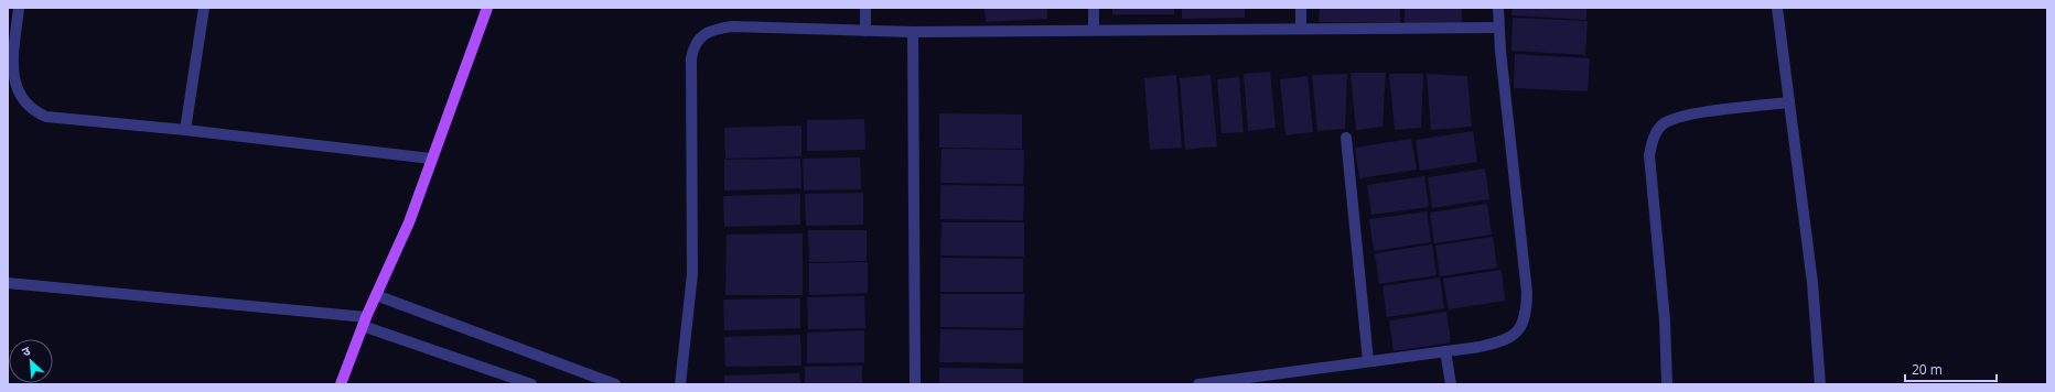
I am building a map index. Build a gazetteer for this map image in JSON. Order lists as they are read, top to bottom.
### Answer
{
  "scale_bar": "20 m",
  "north": "top left"
}
